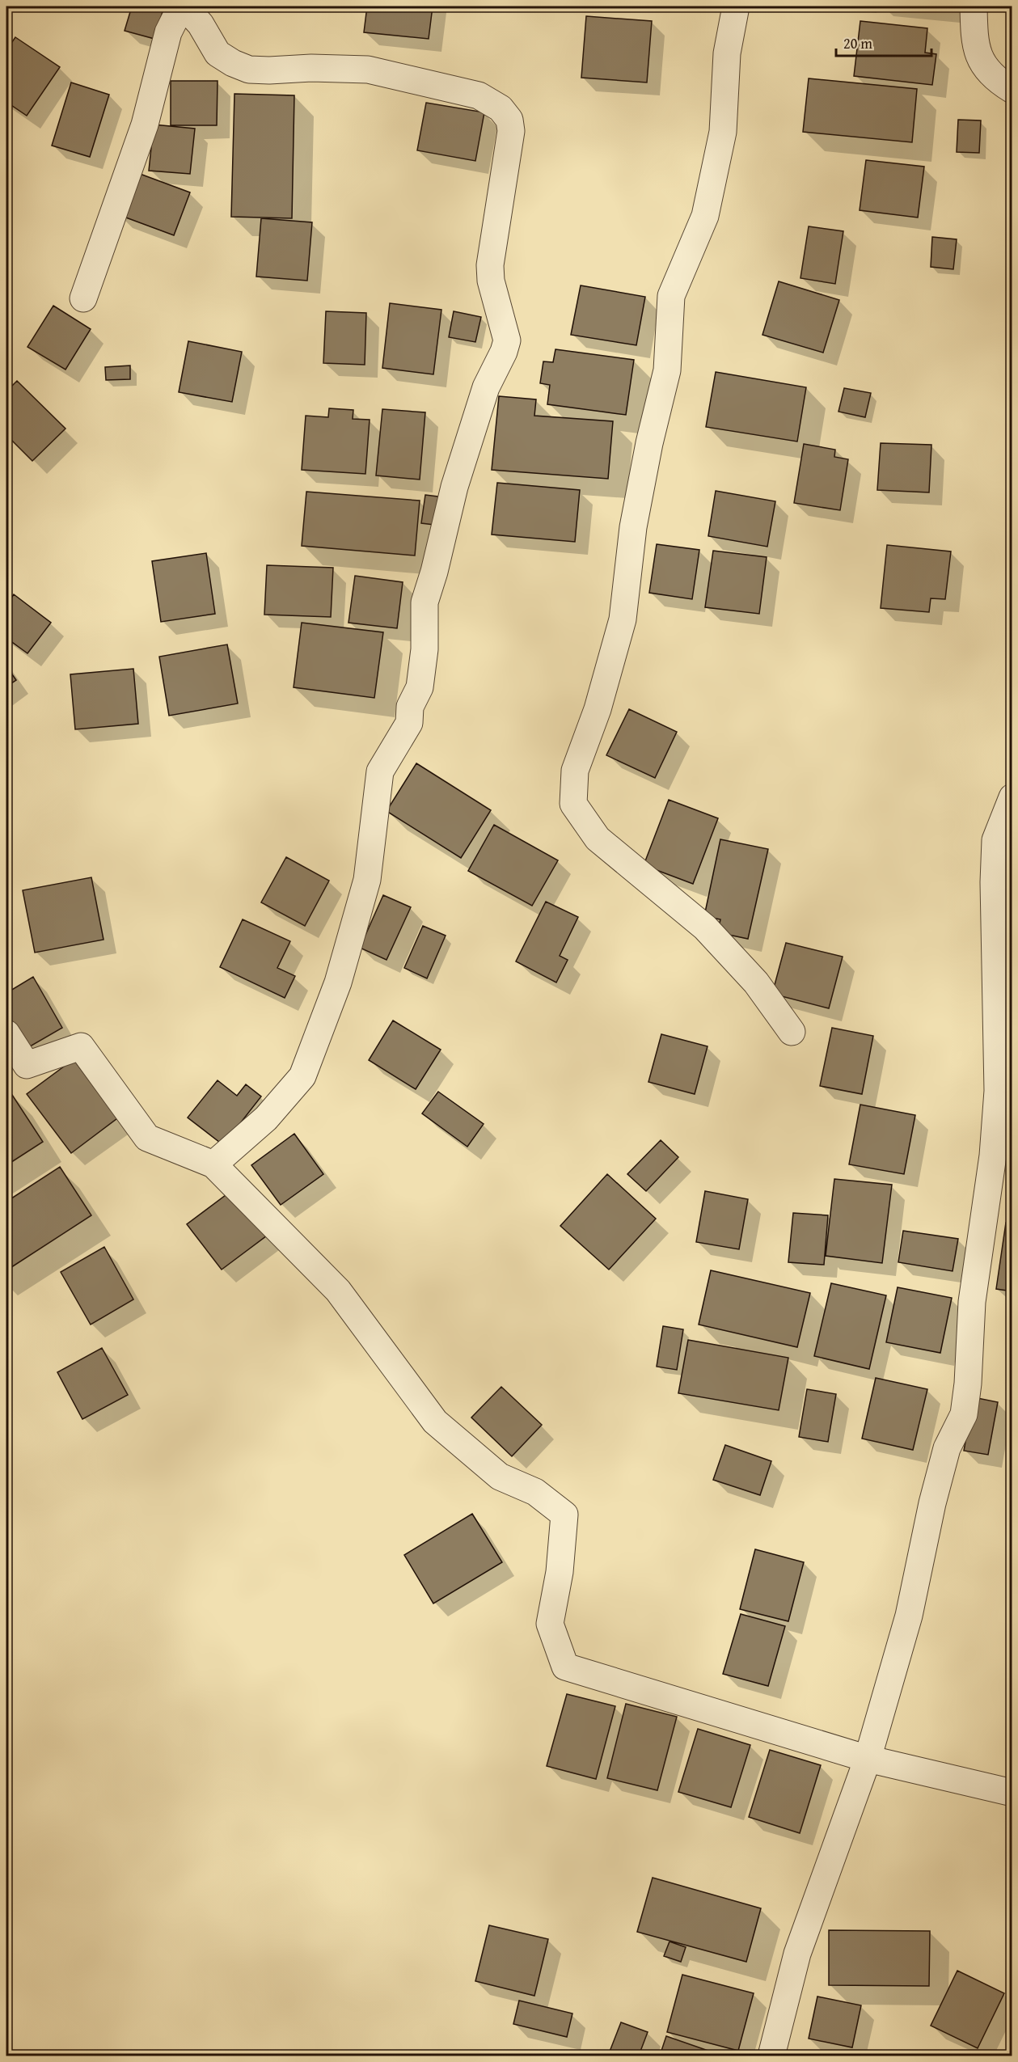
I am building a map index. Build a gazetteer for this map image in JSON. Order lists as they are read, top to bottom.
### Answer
{
  "scale_bar": "20 m"
}
